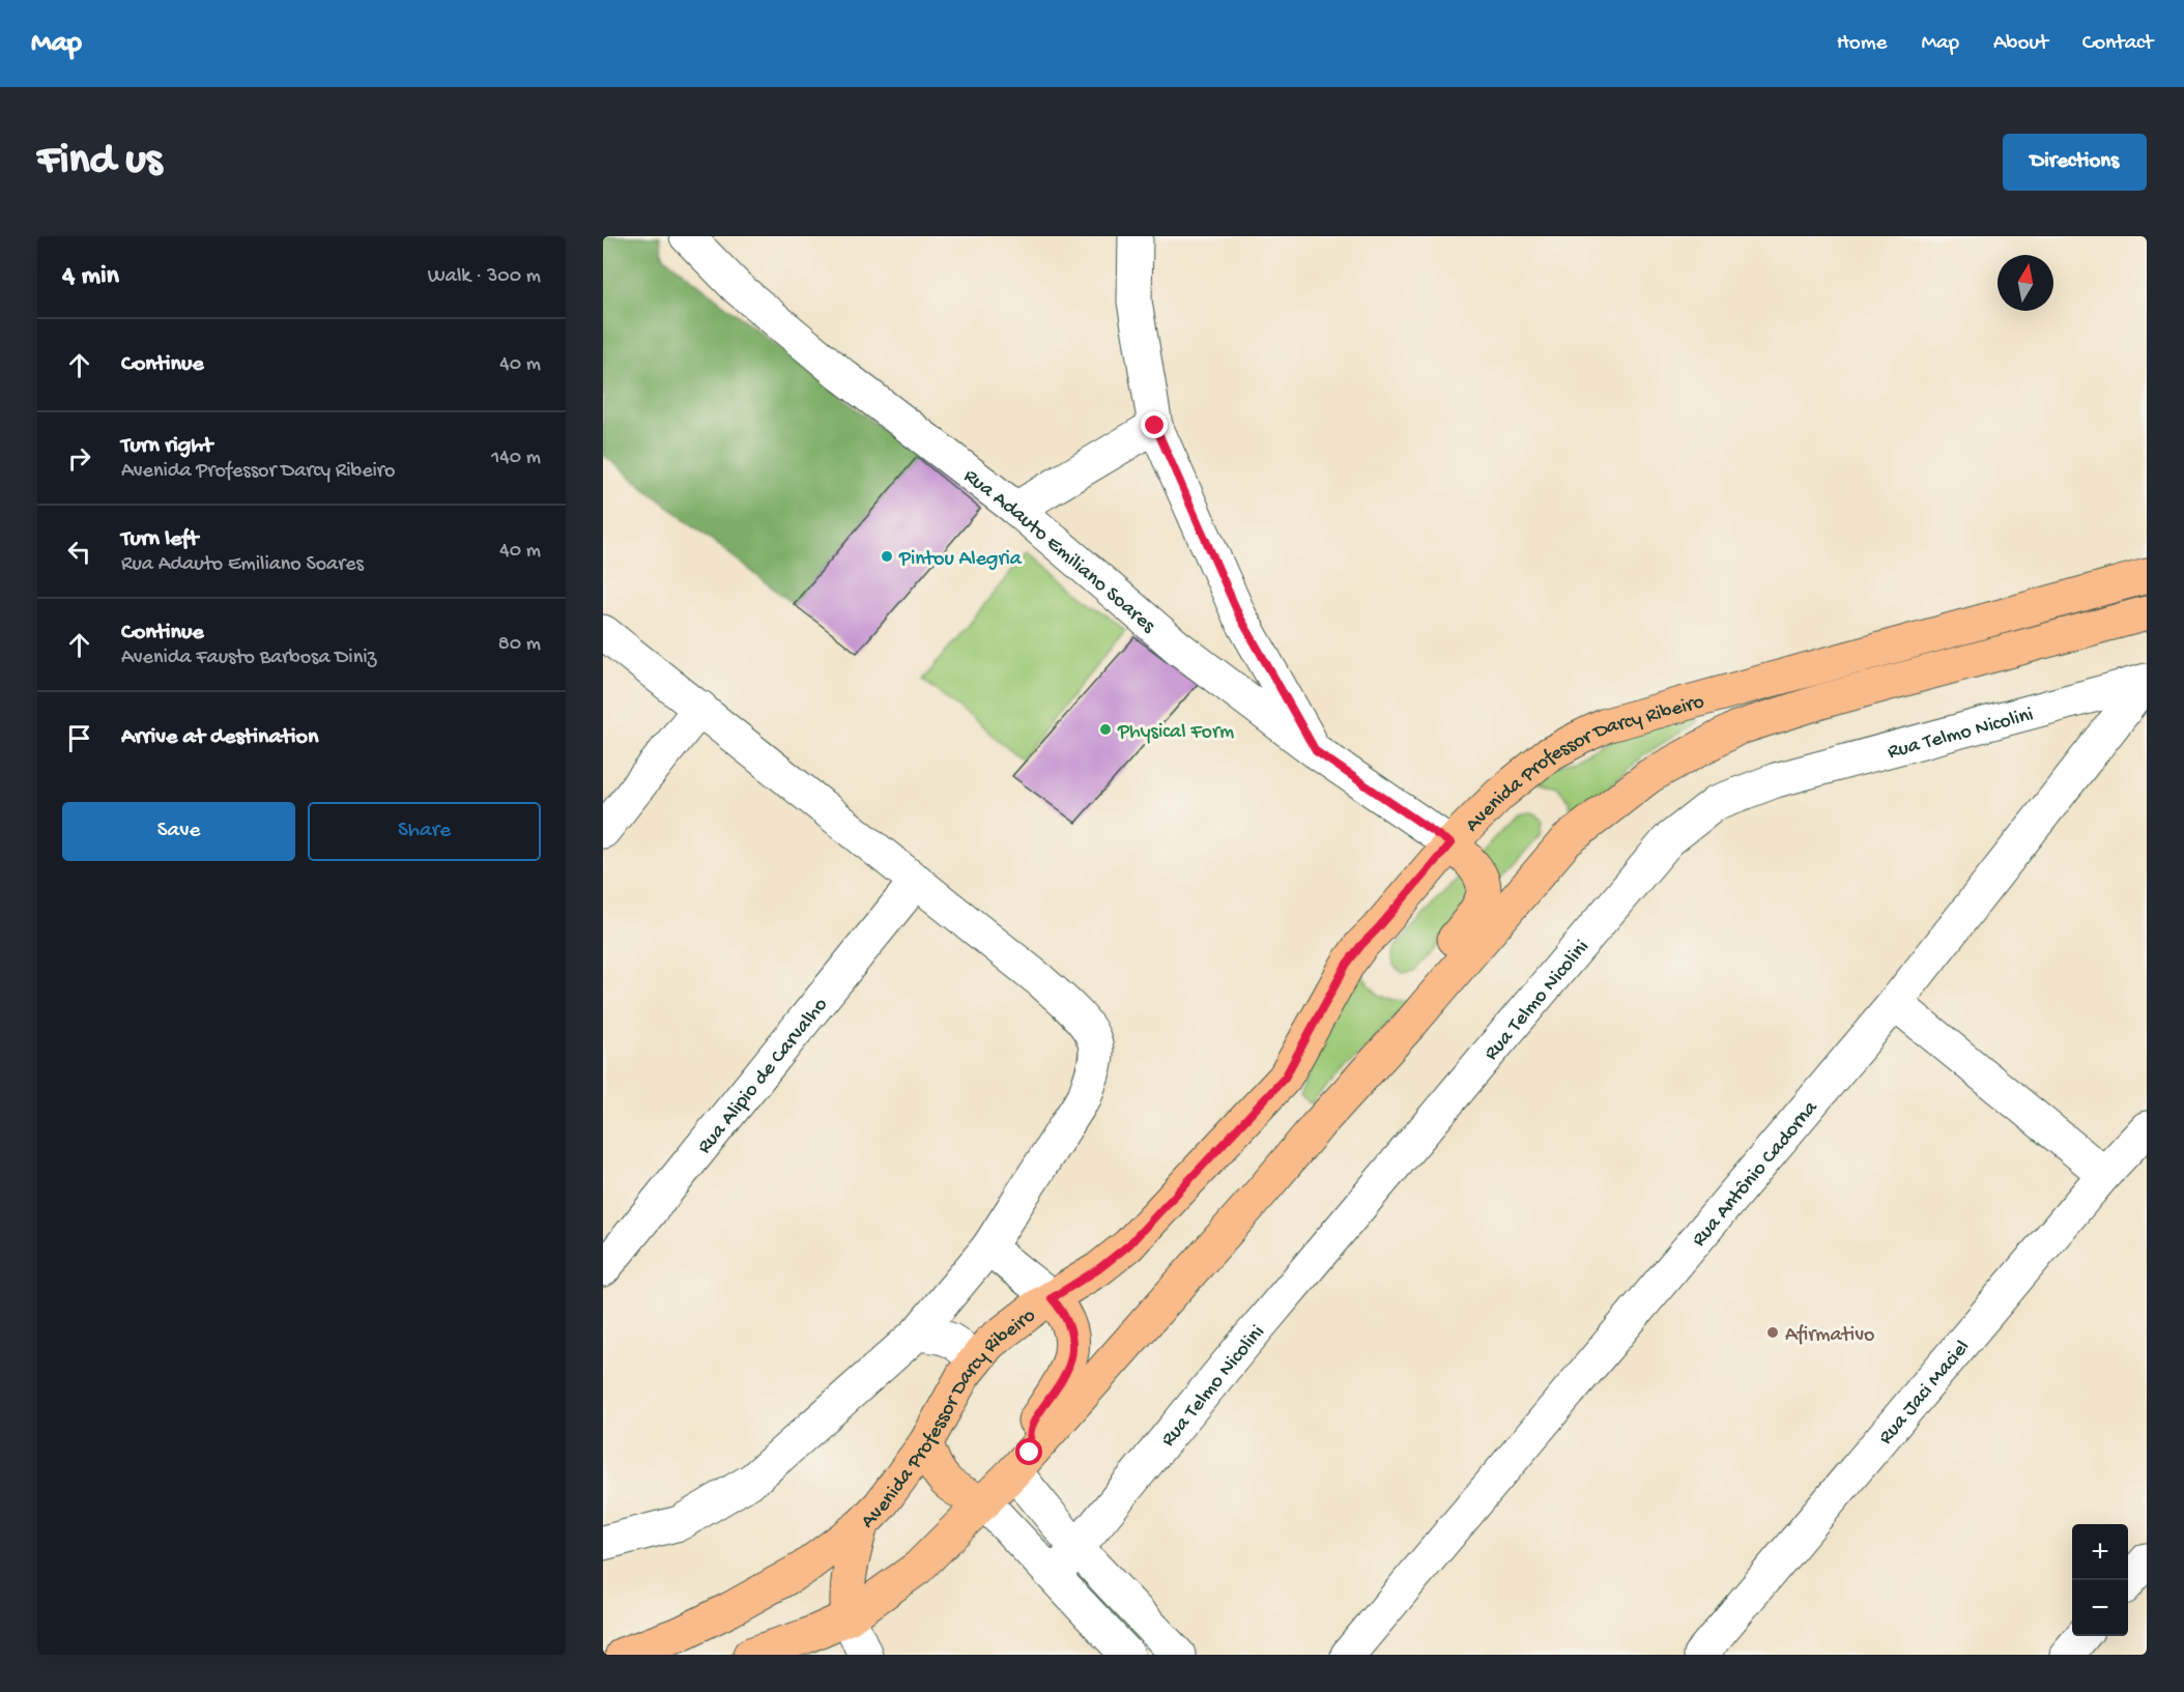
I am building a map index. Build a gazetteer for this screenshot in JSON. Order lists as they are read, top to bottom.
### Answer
{
  "streets": {
    "main road": ["Avenida Professor Darcy Ribeiro"],
    "street": [
      "Rua Adauto Emiliano Soares",
      "Rua Telmo Nicolini",
      "Rua Alipio de Carvalho",
      "Rua Antônio Cadorna",
      "Rua Jaci Maciel"
    ]
  },
  "crossings": [
    ["Rua Adauto Emiliano Soares", "Avenida Professor Darcy Ribeiro"],
    ["Rua Telmo Nicolini", "Rua Antônio Cadorna"]
  ],
  "places": ["Pintou Alegria", "Physical Form", "Afirmativo"],
  "north": "top",
  "page": {
    "header": "Map",
    "nav": [
      "Home",
      "Map",
      "About",
      "Contact"
    ],
    "buttons": [
      "Directions",
      ["Save", "Share"]
    ],
    "title": "Find us",
    "heading": ["4 min", "Walk · 300 m"],
    "list": [
      ["Continue", "40 m"],
      ["Turn right", "Avenida Professor Darcy Ribeiro", "140 m"],
      ["Turn left", "Rua Adauto Emiliano Soares", "40 m"],
      ["Continue", "Avenida Fausto Barbosa Diniz", "80 m"],
      "Arrive at destination"
    ],
    "map_buttons": ["+", "−"]
  }
}
